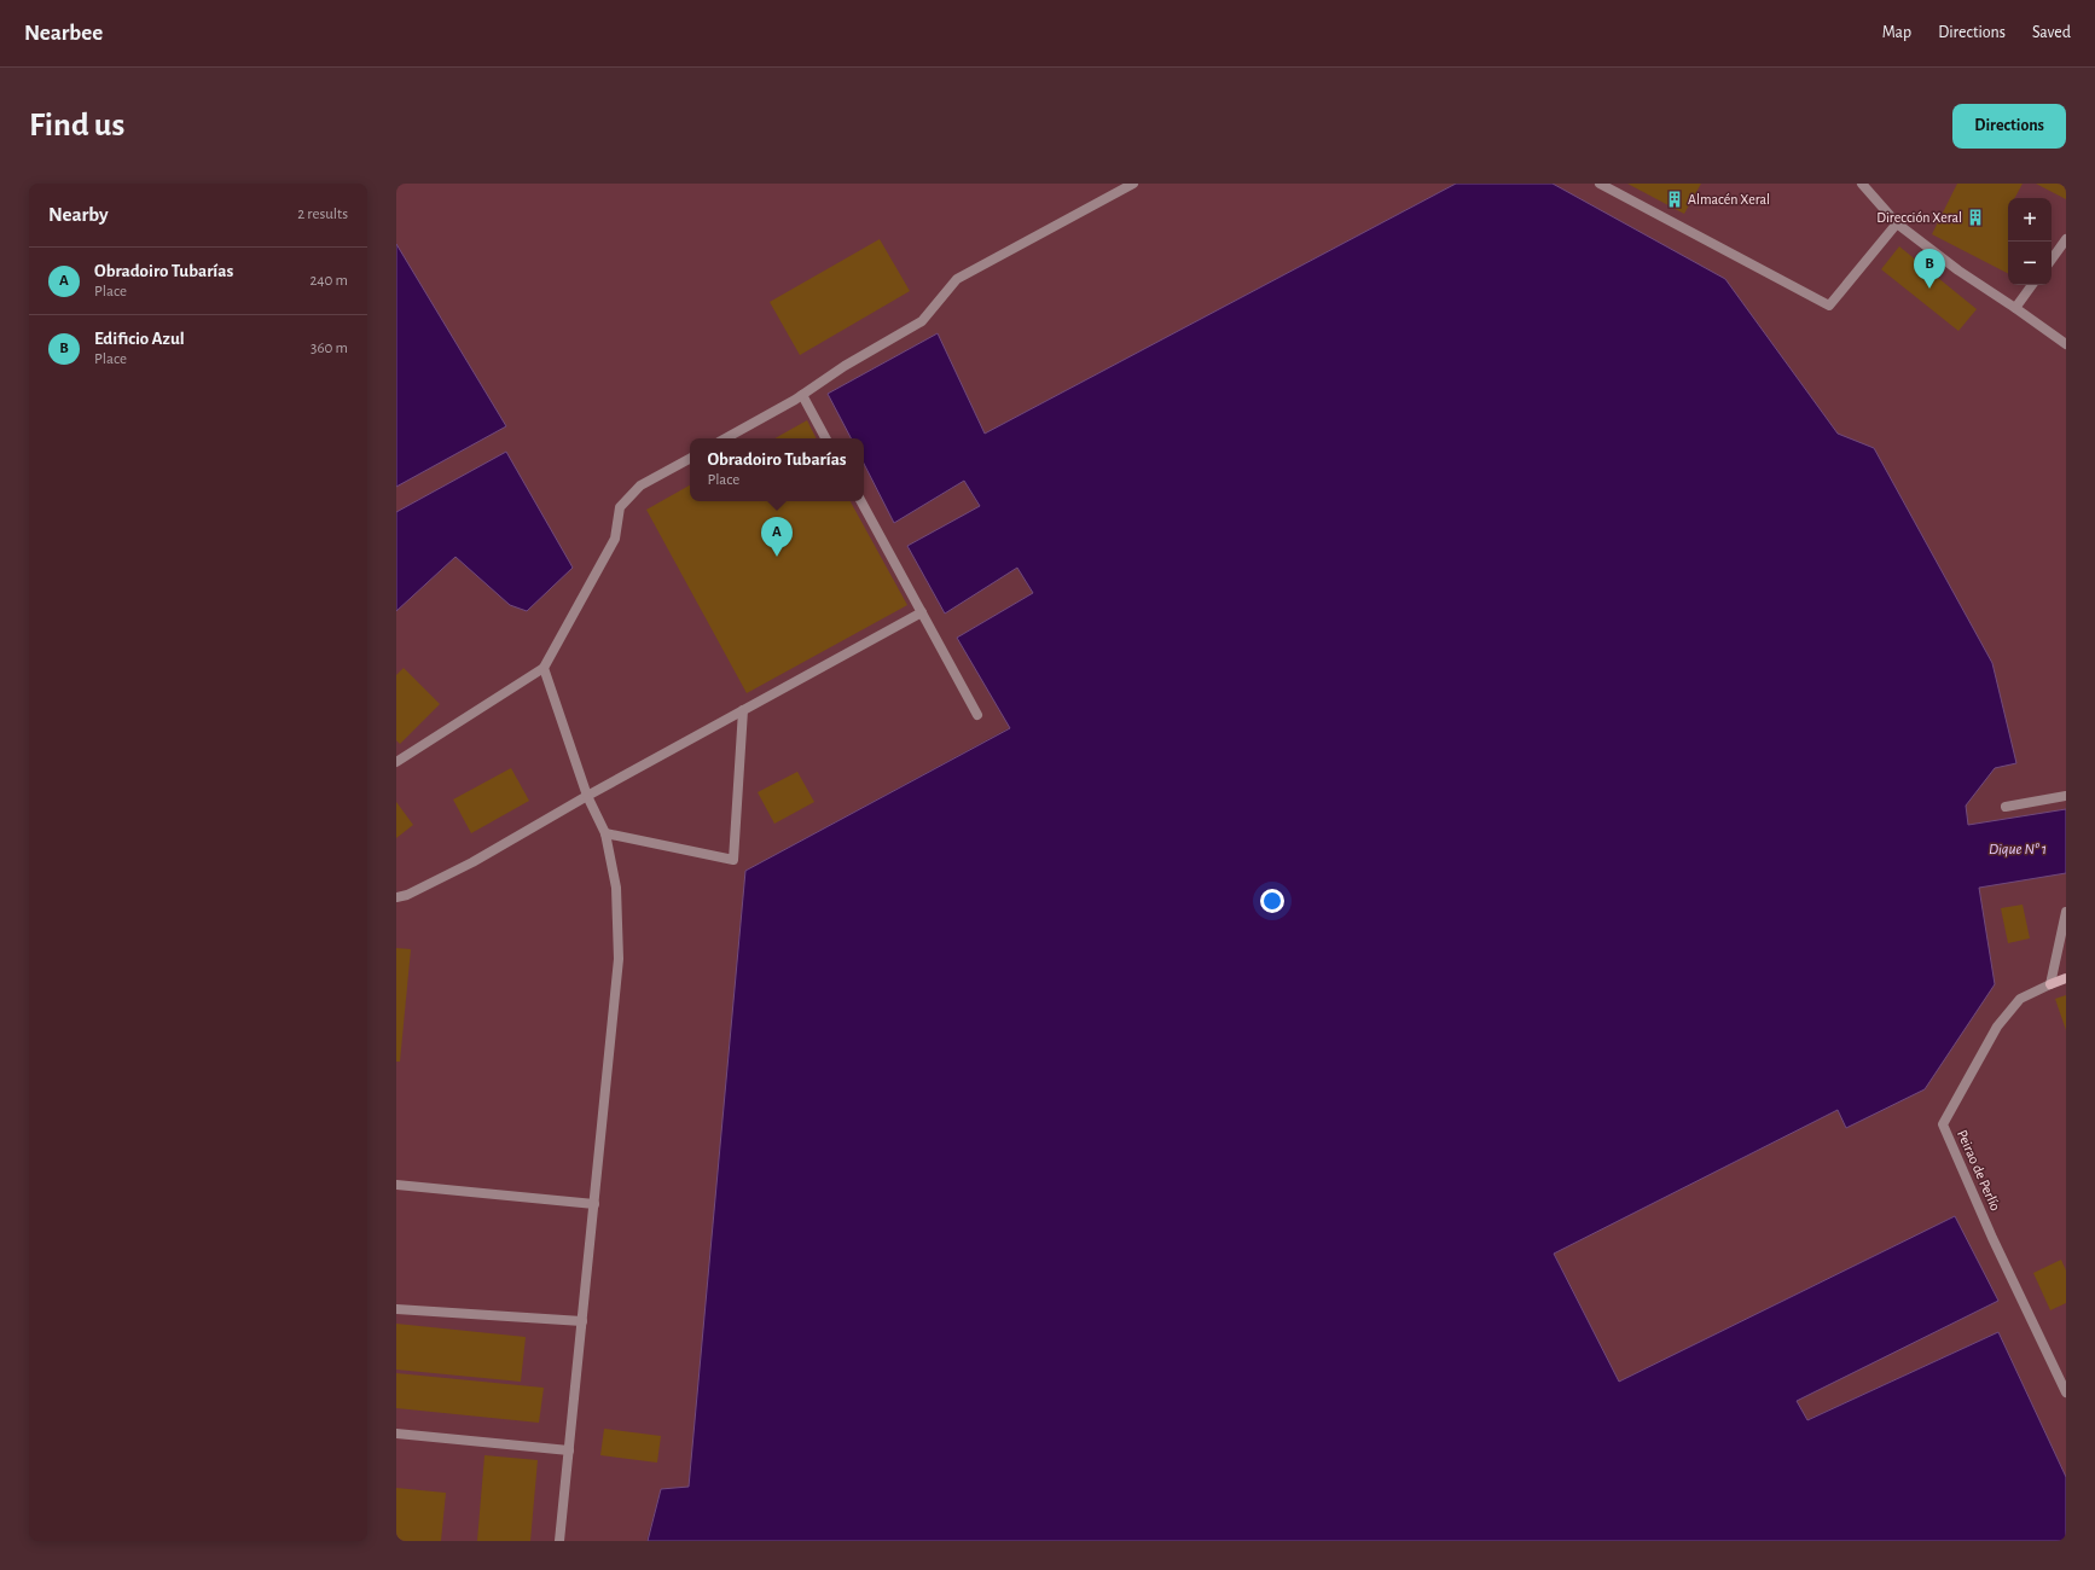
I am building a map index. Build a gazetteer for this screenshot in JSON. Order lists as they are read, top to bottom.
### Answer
{
  "streets": {
    "lane": ["Peirao de Perlío"]
  },
  "water": ["Dique Nº 1"],
  "places": {
    "building": ["Almacén Xeral", "Dirección Xeral"]
  },
  "page": {
    "header": "Nearbee",
    "nav": ["Map", "Directions", "Saved"],
    "buttons": "Directions",
    "title": "Find us",
    "heading": ["Nearby", "2 results"],
    "map_buttons": ["+", "−"],
    "list": [
      {
        "mark": "A",
        "name": "Obradoiro Tubarías",
        "note": "Place",
        "value": "240 m"
      },
      {
        "mark": "B",
        "name": "Edificio Azul",
        "note": "Place",
        "value": "360 m"
      }
    ],
    "pins": ["B", "A"],
    "popup": ["Obradoiro Tubarías", "Place"]
  }
}
